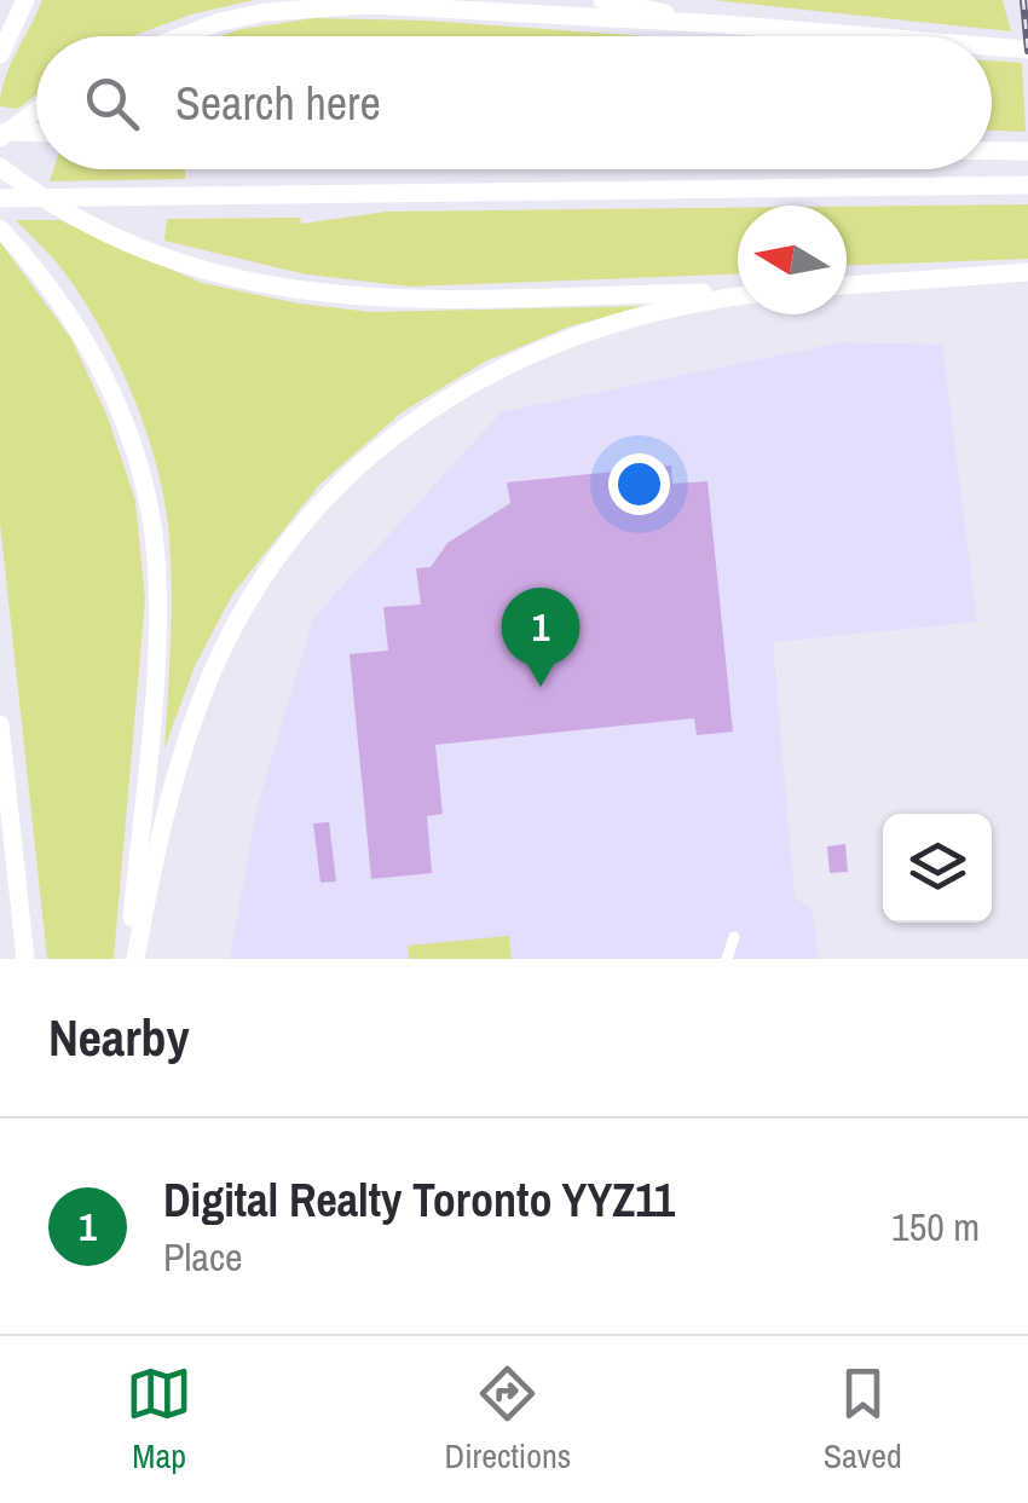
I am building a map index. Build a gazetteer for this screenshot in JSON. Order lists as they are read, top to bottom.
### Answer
{
  "north": "left",
  "page": {
    "search": "Search here",
    "pins": "1",
    "heading": "Nearby",
    "list": [
      {
        "mark": "1",
        "name": "Digital Realty Toronto YYZ11",
        "note": "Place",
        "value": "150 m"
      }
    ],
    "nav": ["Map", "Directions", "Saved"]
  }
}
